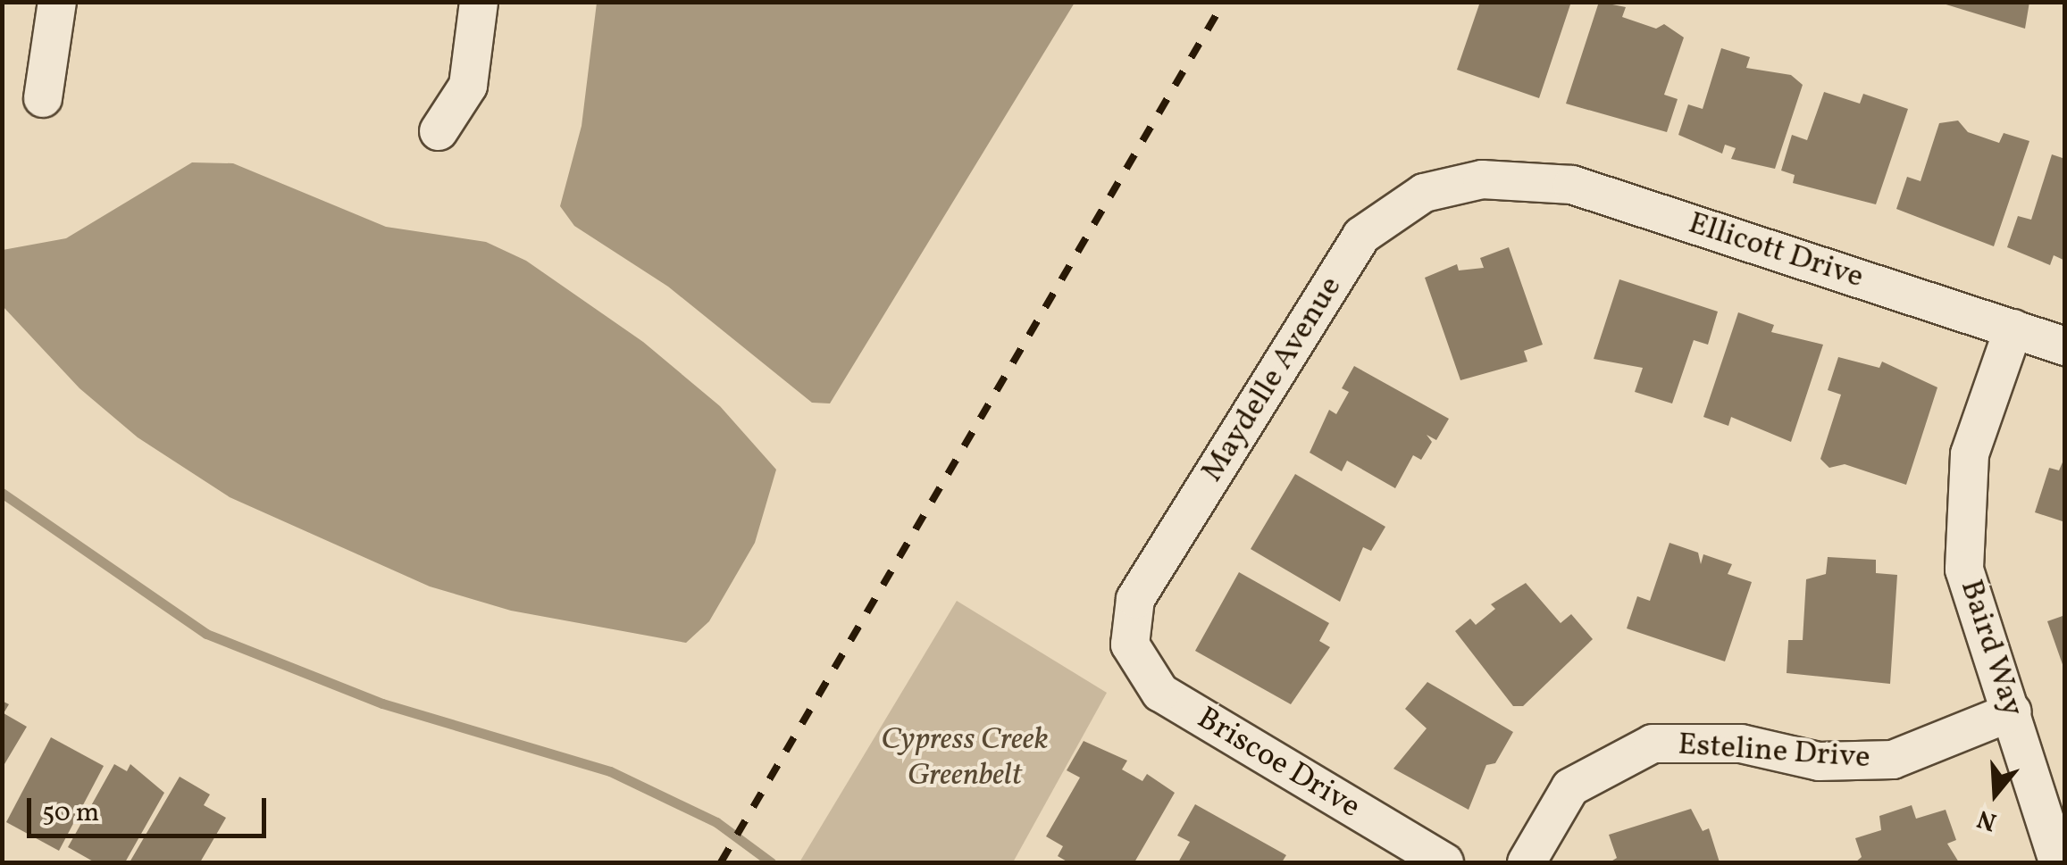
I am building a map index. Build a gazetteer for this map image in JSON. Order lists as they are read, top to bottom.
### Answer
{
  "streets": {
    "street": [
      "Ellicott Drive",
      "Maydelle Avenue",
      "Baird Way",
      "Esteline Drive",
      "Briscoe Drive"
    ]
  },
  "crossings": [
    ["Ellicott Drive", "Maydelle Avenue"],
    ["Ellicott Drive", "Baird Way"],
    ["Maydelle Avenue", "Briscoe Drive"],
    ["Baird Way", "Esteline Drive"]
  ],
  "parks": ["Cypress Creek Greenbelt"],
  "scale_bar": "50 m",
  "north": "bottom"
}
